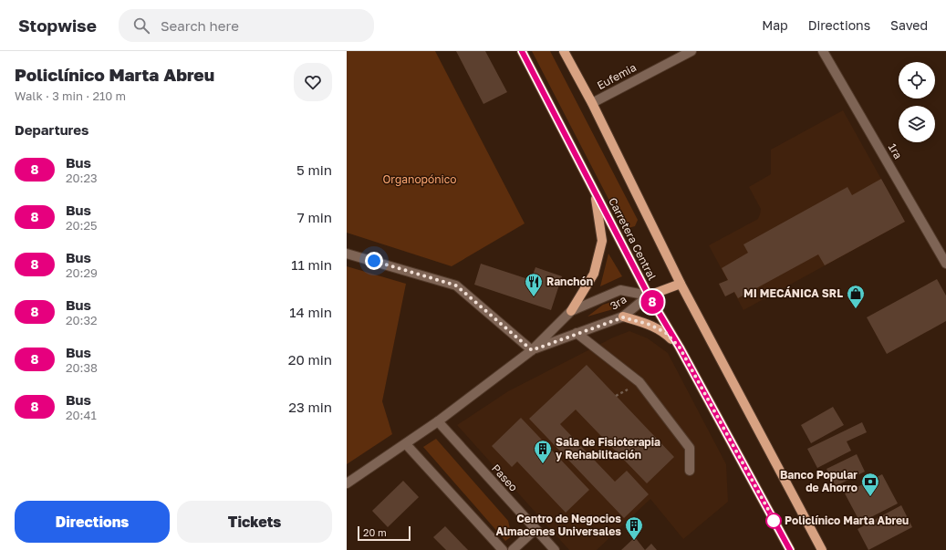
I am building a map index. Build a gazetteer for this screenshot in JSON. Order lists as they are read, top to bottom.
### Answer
{
  "streets": {
    "main road": ["Carretera Central"],
    "street": [
      "Eufemia",
      "1ra",
      "3ra",
      "Paseo"
    ]
  },
  "crossings": [
    ["Eufemia", "Carretera Central"],
    ["Carretera Central", "3ra"],
    ["3ra", "Paseo"]
  ],
  "parks": ["Organopónico"],
  "places": {
    "restaurant": ["Ranchón"],
    "shop": ["MI MECÁNICA SRL"],
    "building": ["Sala de Fisioterapia y Rehabilitación", "Centro de Negocios Almacenes Universales"],
    "bank": ["Banco Popular de Ahorro"],
    "other": ["Policlínico Marta Abreu"]
  },
  "lines": ["bus line 8"],
  "scale_bar": "20 m",
  "page": {
    "header": "Stopwise",
    "search": "Search here",
    "nav": ["Map", "Directions", "Saved"],
    "heading": [
      ["Policlínico Marta Abreu", "Walk · 3 min · 210 m"],
      "Departures"
    ],
    "on_map": "8",
    "list": [
      {
        "mark": "8",
        "name": "Bus",
        "note": "20:23",
        "value": "5 min"
      },
      {
        "mark": "8",
        "name": "Bus",
        "note": "20:25",
        "value": "7 min"
      },
      {
        "mark": "8",
        "name": "Bus",
        "note": "20:29",
        "value": "11 min"
      },
      {
        "mark": "8",
        "name": "Bus",
        "note": "20:32",
        "value": "14 min"
      },
      {
        "mark": "8",
        "name": "Bus",
        "note": "20:38",
        "value": "20 min"
      },
      {
        "mark": "8",
        "name": "Bus",
        "note": "20:41",
        "value": "23 min"
      }
    ],
    "buttons": ["Directions", "Tickets"],
    "scale": "20 m"
  }
}
